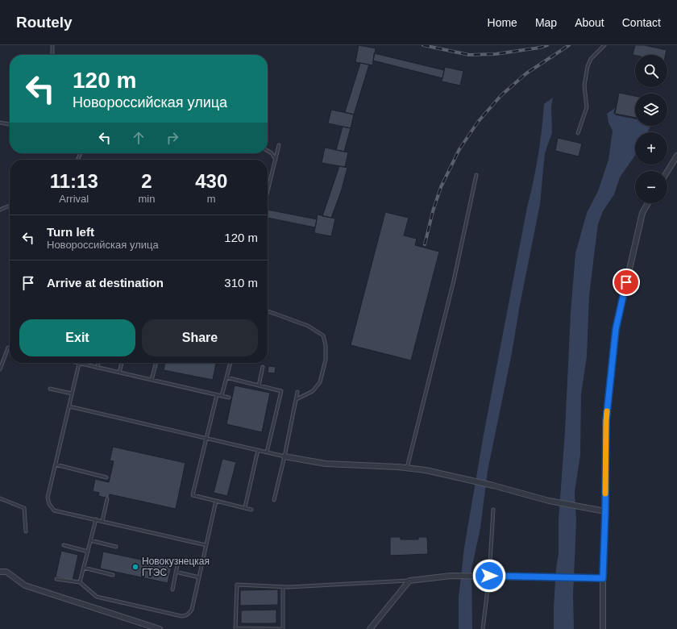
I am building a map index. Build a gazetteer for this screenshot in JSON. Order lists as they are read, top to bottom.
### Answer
{
  "places": ["Новокузнецкая ГТЭС"],
  "page": {
    "header": "Routely",
    "nav": [
      "Home",
      "Map",
      "About",
      "Contact"
    ],
    "map_buttons": ["+", "−"],
    "turn": ["120 m", "Новороссийская улица"],
    "eta": [
      "11:13",
      "Arrival",
      "2",
      "min",
      "430",
      "m"
    ],
    "list": [
      {
        "name": "Turn left",
        "note": "Новороссийская улица",
        "value": "120 m"
      },
      {
        "name": "Arrive at destination",
        "value": "310 m"
      }
    ],
    "buttons": ["Exit", "Share"]
  }
}
